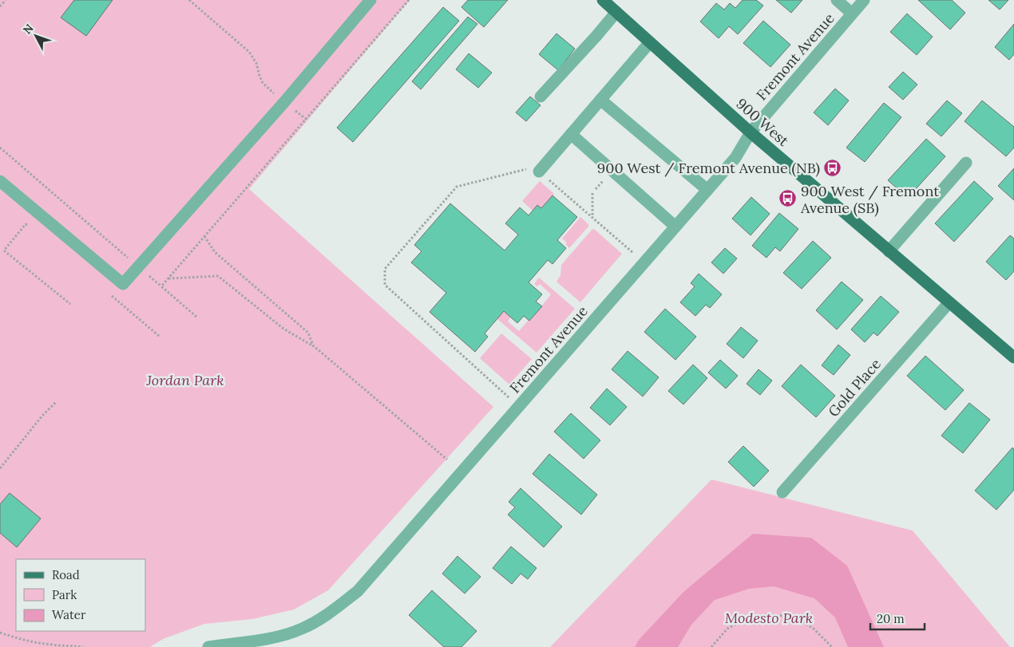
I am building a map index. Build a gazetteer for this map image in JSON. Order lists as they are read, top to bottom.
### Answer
{
  "streets": {
    "main road": ["900 West"],
    "street": ["Fremont Avenue", "Gold Place"]
  },
  "crossings": [
    ["Fremont Avenue", "900 West"],
    ["900 West", "Gold Place"]
  ],
  "parks": ["Jordan Park", "Modesto Park"],
  "places": {
    "bus stop": ["900 West / Fremont Avenue (NB)", "900 West / Fremont Avenue (SB)"]
  },
  "legend": ["Road", "Park", "Water"],
  "scale_bar": "20 m",
  "north": "top left"
}
